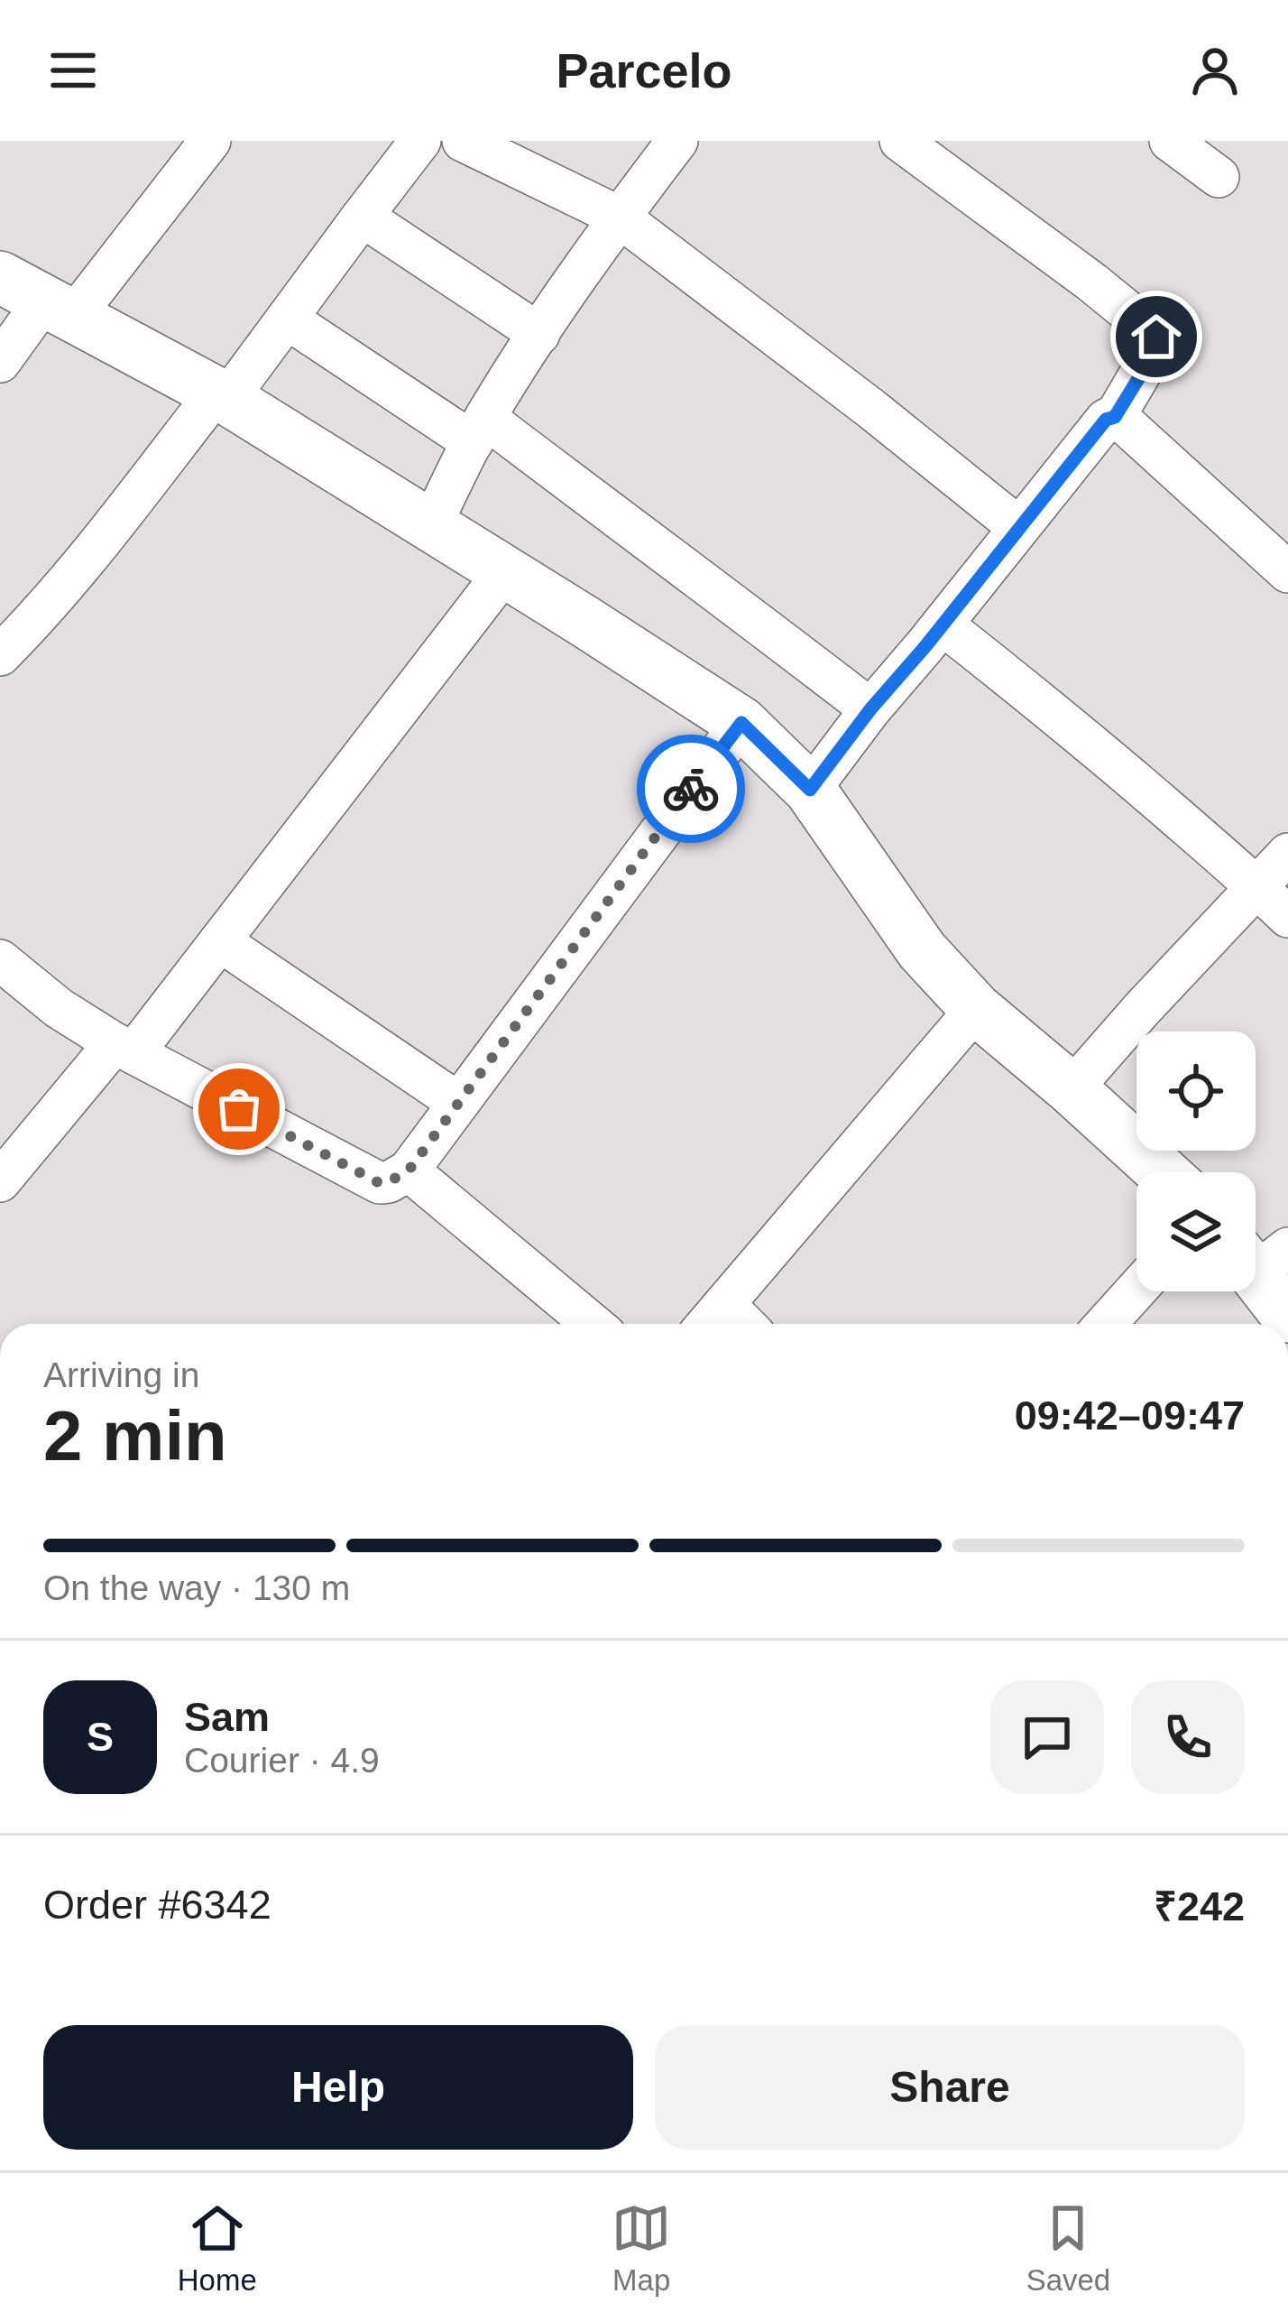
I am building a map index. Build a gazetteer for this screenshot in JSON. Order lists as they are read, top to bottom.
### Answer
{
  "page": {
    "header": "Parcelo",
    "heading": ["2 min", "Arriving in", "09:42–09:47"],
    "panel": [
      "Sam",
      "Courier · 4.9",
      "Order #6342",
      "₹242"
    ],
    "bar": "On the way · 130 m",
    "round": "S",
    "buttons": ["Help", "Share"],
    "tabs": ["Home", "Map", "Saved"]
  }
}
